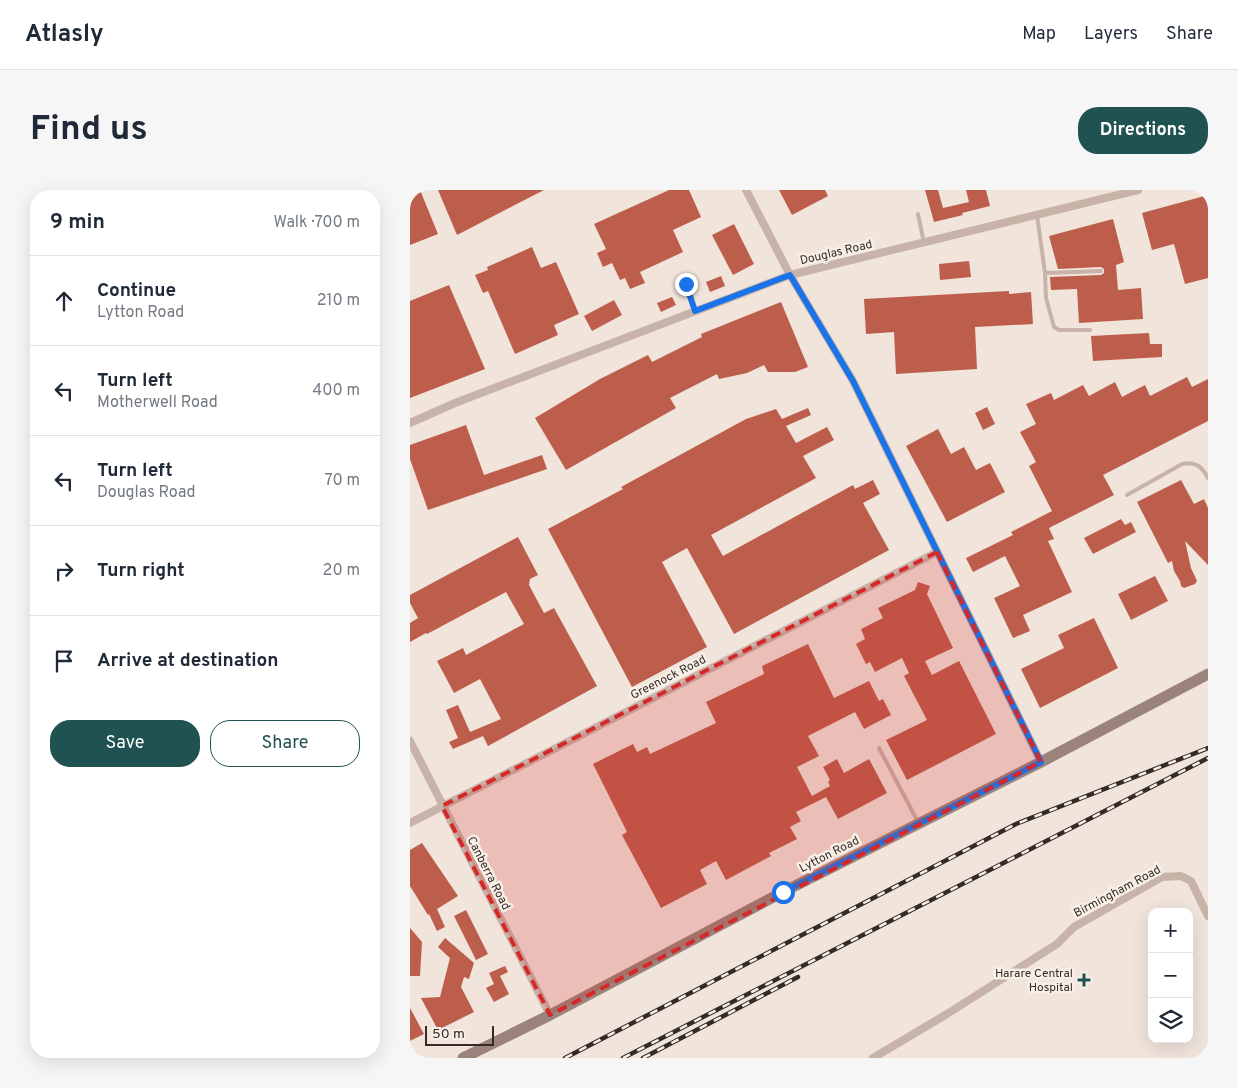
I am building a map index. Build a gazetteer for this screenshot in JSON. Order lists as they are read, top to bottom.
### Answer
{
  "streets": {
    "main road": ["Lytton Road"],
    "street": [
      "Douglas Road",
      "Greenock Road",
      "Canberra Road",
      "Birmingham Road"
    ]
  },
  "crossings": [
    ["Greenock Road", "Canberra Road"],
    ["Lytton Road", "Canberra Road"]
  ],
  "places": {
    "health": ["Harare Central Hospital"]
  },
  "scale_bar": "50 m",
  "page": {
    "header": "Atlasly",
    "nav": ["Map", "Layers", "Share"],
    "buttons": [
      "Directions",
      ["Save", "Share"]
    ],
    "title": "Find us",
    "heading": ["9 min", "Walk · 700 m"],
    "list": [
      ["Continue", "Lytton Road", "210 m"],
      ["Turn left", "Motherwell Road", "400 m"],
      ["Turn left", "Douglas Road", "70 m"],
      ["Turn right", "20 m"],
      "Arrive at destination"
    ],
    "map_buttons": ["+", "−"],
    "scale": "50 m"
  }
}
